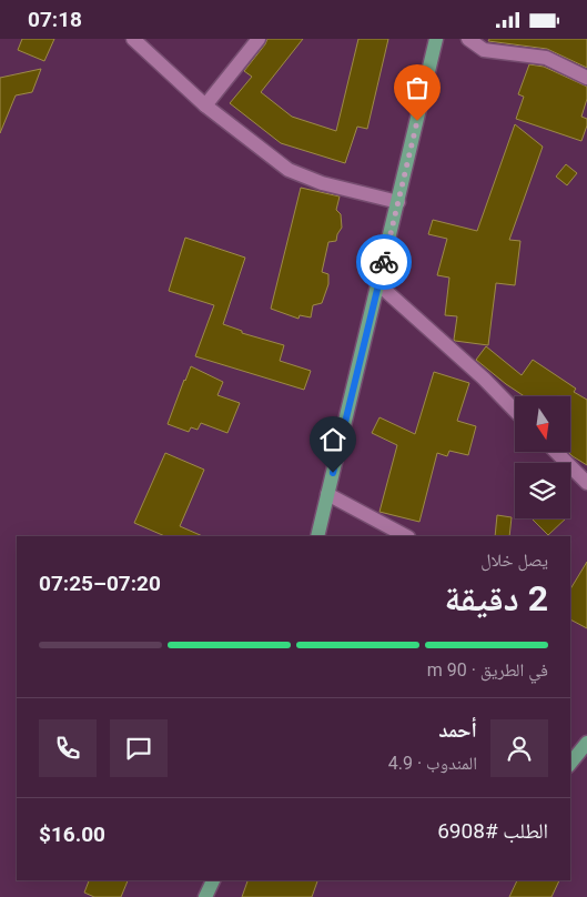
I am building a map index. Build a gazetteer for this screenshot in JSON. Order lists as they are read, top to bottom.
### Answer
{
  "north": "bottom",
  "page": {
    "status": "07:18",
    "heading": ["2 دقيقة", "يصل خلال", "07:20–07:25"],
    "panel": [
      "أحمد",
      "المندوب · 4.9",
      "الطلب #6908",
      "$16.00"
    ],
    "bar": "في الطريق · 90 m"
  }
}
